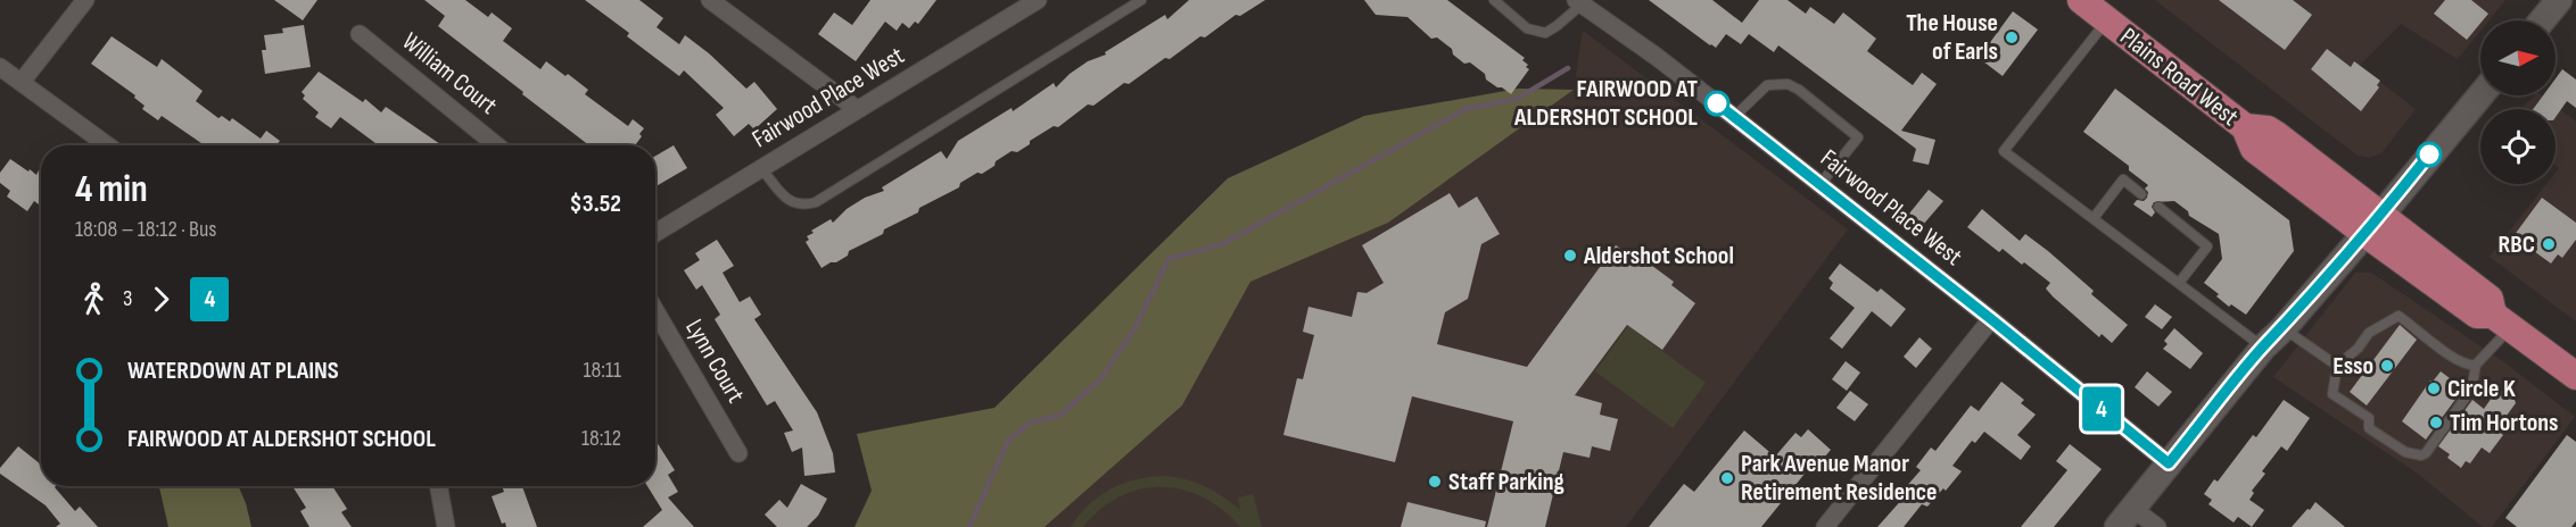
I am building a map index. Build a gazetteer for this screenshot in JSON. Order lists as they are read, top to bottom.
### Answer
{
  "streets": {
    "main road": ["Plains Road West"],
    "street": ["William Court", "Fairwood Place West", "Lynn Court"]
  },
  "places": [
    "The House of Earls",
    "FAIRWOOD AT ALDERSHOT SCHOOL",
    "RBC",
    "Aldershot School",
    "Esso",
    "Circle K",
    "Tim Hortons",
    "Park Avenue Manor Retirement Residence",
    "Staff Parking"
  ],
  "lines": ["bus line 4"],
  "north": "right",
  "page": {
    "on_map": "4",
    "heading": ["4 min", "18:08 – 18:12 · Bus", "$3.52"],
    "legs": ["3", "4"],
    "list": [
      {
        "name": "WATERDOWN AT PLAINS",
        "value": "18:11"
      },
      {
        "name": "FAIRWOOD AT ALDERSHOT SCHOOL",
        "value": "18:12"
      }
    ]
  }
}
